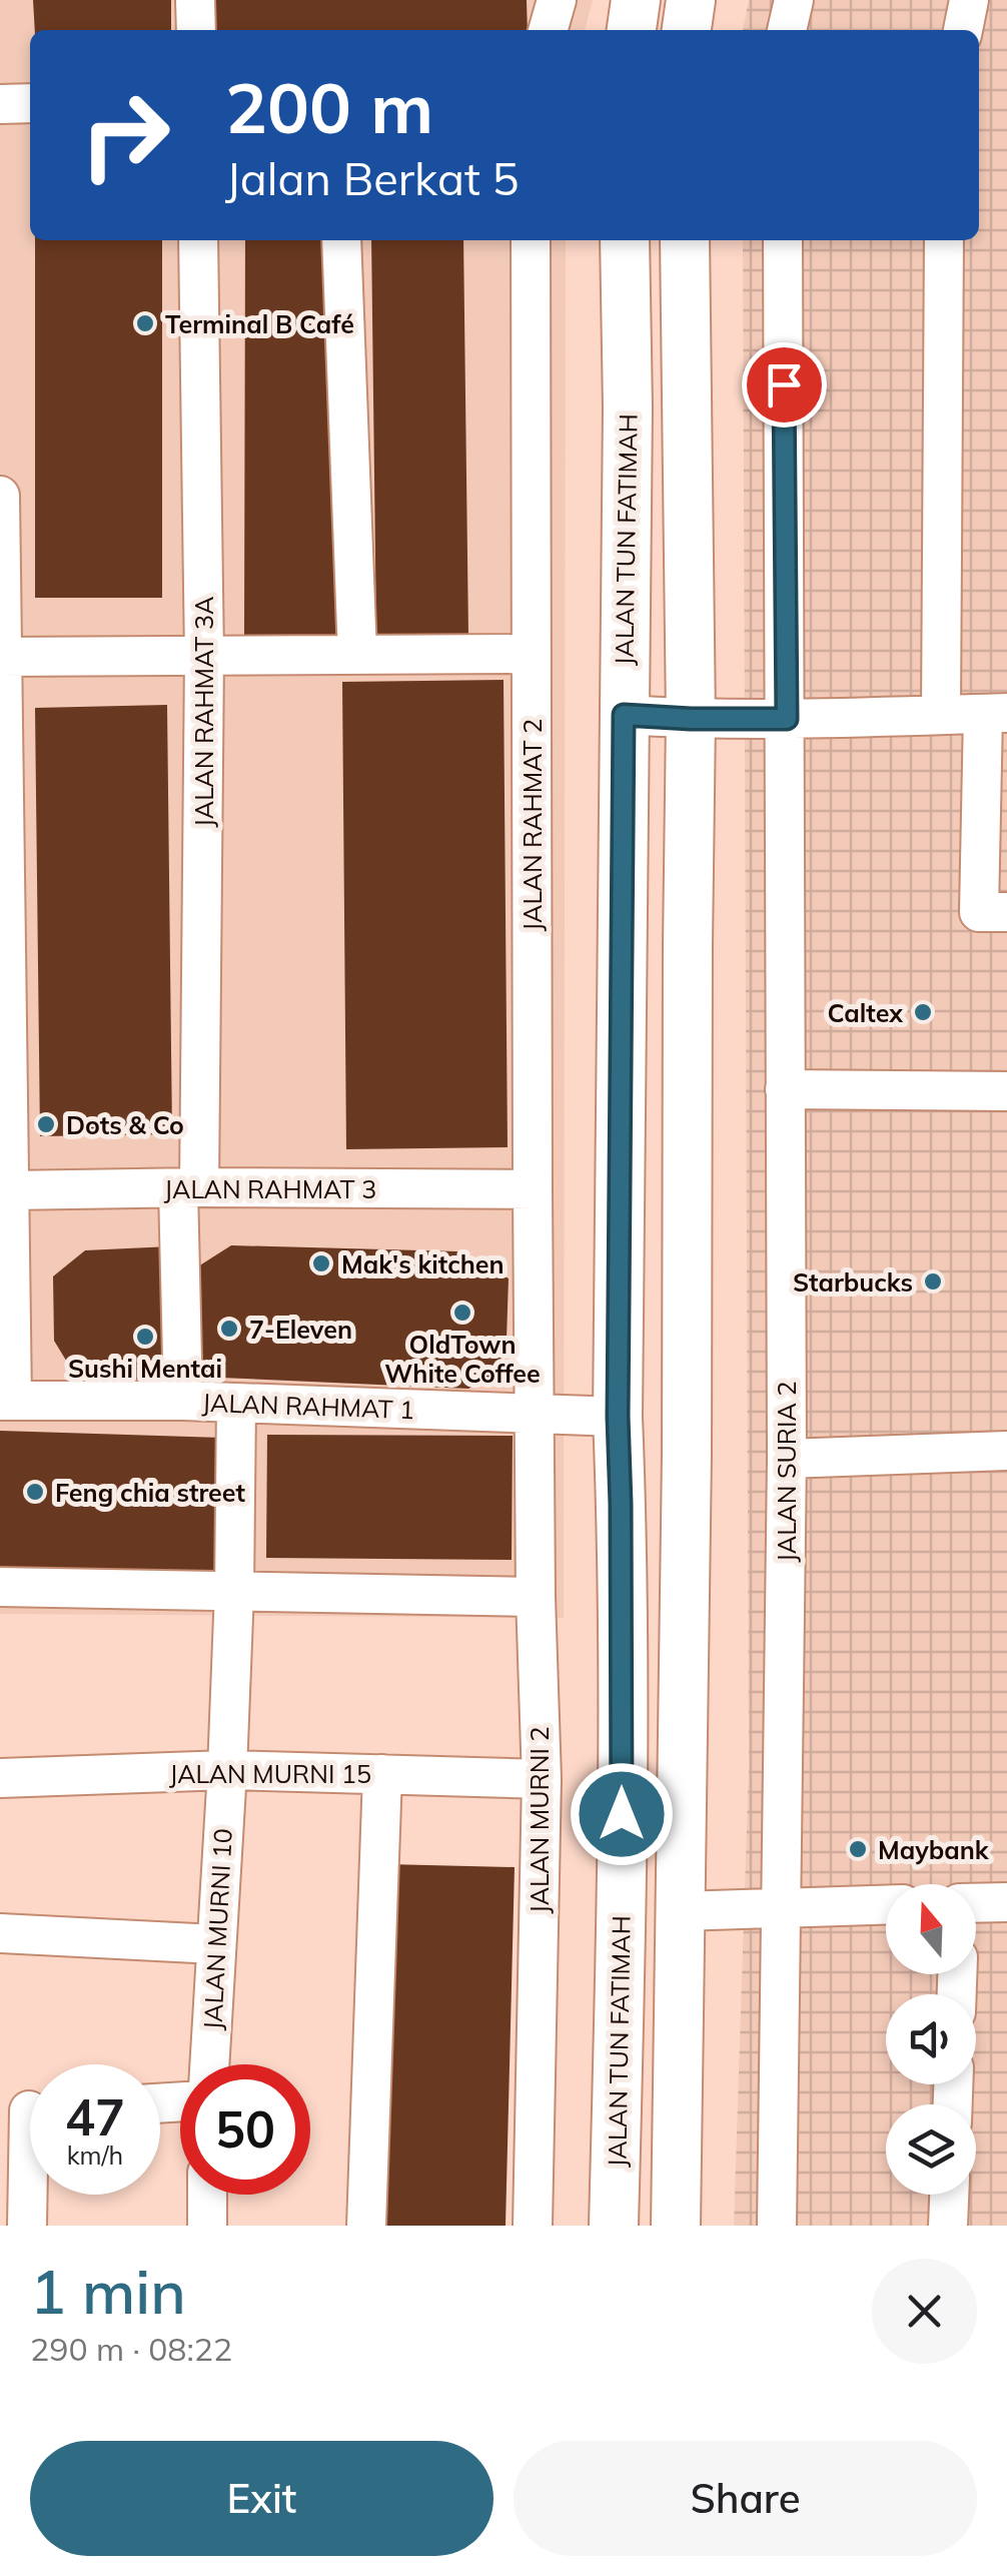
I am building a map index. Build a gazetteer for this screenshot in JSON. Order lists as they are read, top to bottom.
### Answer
{
  "streets": {
    "main road": ["JALAN TUN FATIMAH"],
    "street": [
      "JALAN RAHMAT 3A",
      "JALAN RAHMAT 2",
      "JALAN RAHMAT 3",
      "JALAN RAHMAT 1",
      "JALAN SURIA 2",
      "JALAN MURNI 15",
      "JALAN MURNI 2",
      "JALAN MURNI 10"
    ]
  },
  "crossings": [
    ["JALAN TUN FATIMAH", "JALAN RAHMAT 1"],
    ["JALAN RAHMAT 3A", "JALAN RAHMAT 3"],
    ["JALAN RAHMAT 3A", "JALAN RAHMAT 1"],
    ["JALAN RAHMAT 2", "JALAN RAHMAT 3"],
    ["JALAN RAHMAT 2", "JALAN RAHMAT 1"],
    ["JALAN RAHMAT 2", "JALAN MURNI 2"],
    ["JALAN RAHMAT 1", "JALAN MURNI 2"],
    ["JALAN RAHMAT 1", "JALAN MURNI 10"],
    ["JALAN MURNI 15", "JALAN MURNI 2"],
    ["JALAN MURNI 15", "JALAN MURNI 10"]
  ],
  "places": [
    "Terminal B Café",
    "Caltex",
    "Dots & Co",
    "Mak's kitchen",
    "Starbucks",
    "OldTown White Coffee",
    "7-Eleven",
    "Sushi Mentai",
    "Feng chia street",
    "Maybank"
  ],
  "north": "top",
  "page": {
    "turn": ["200 m", "Jalan Berkat 5"],
    "speed": "47 km/h",
    "limit": "50",
    "heading": ["1 min", "290 m · 08:22"],
    "buttons": ["Exit", "Share"]
  }
}
